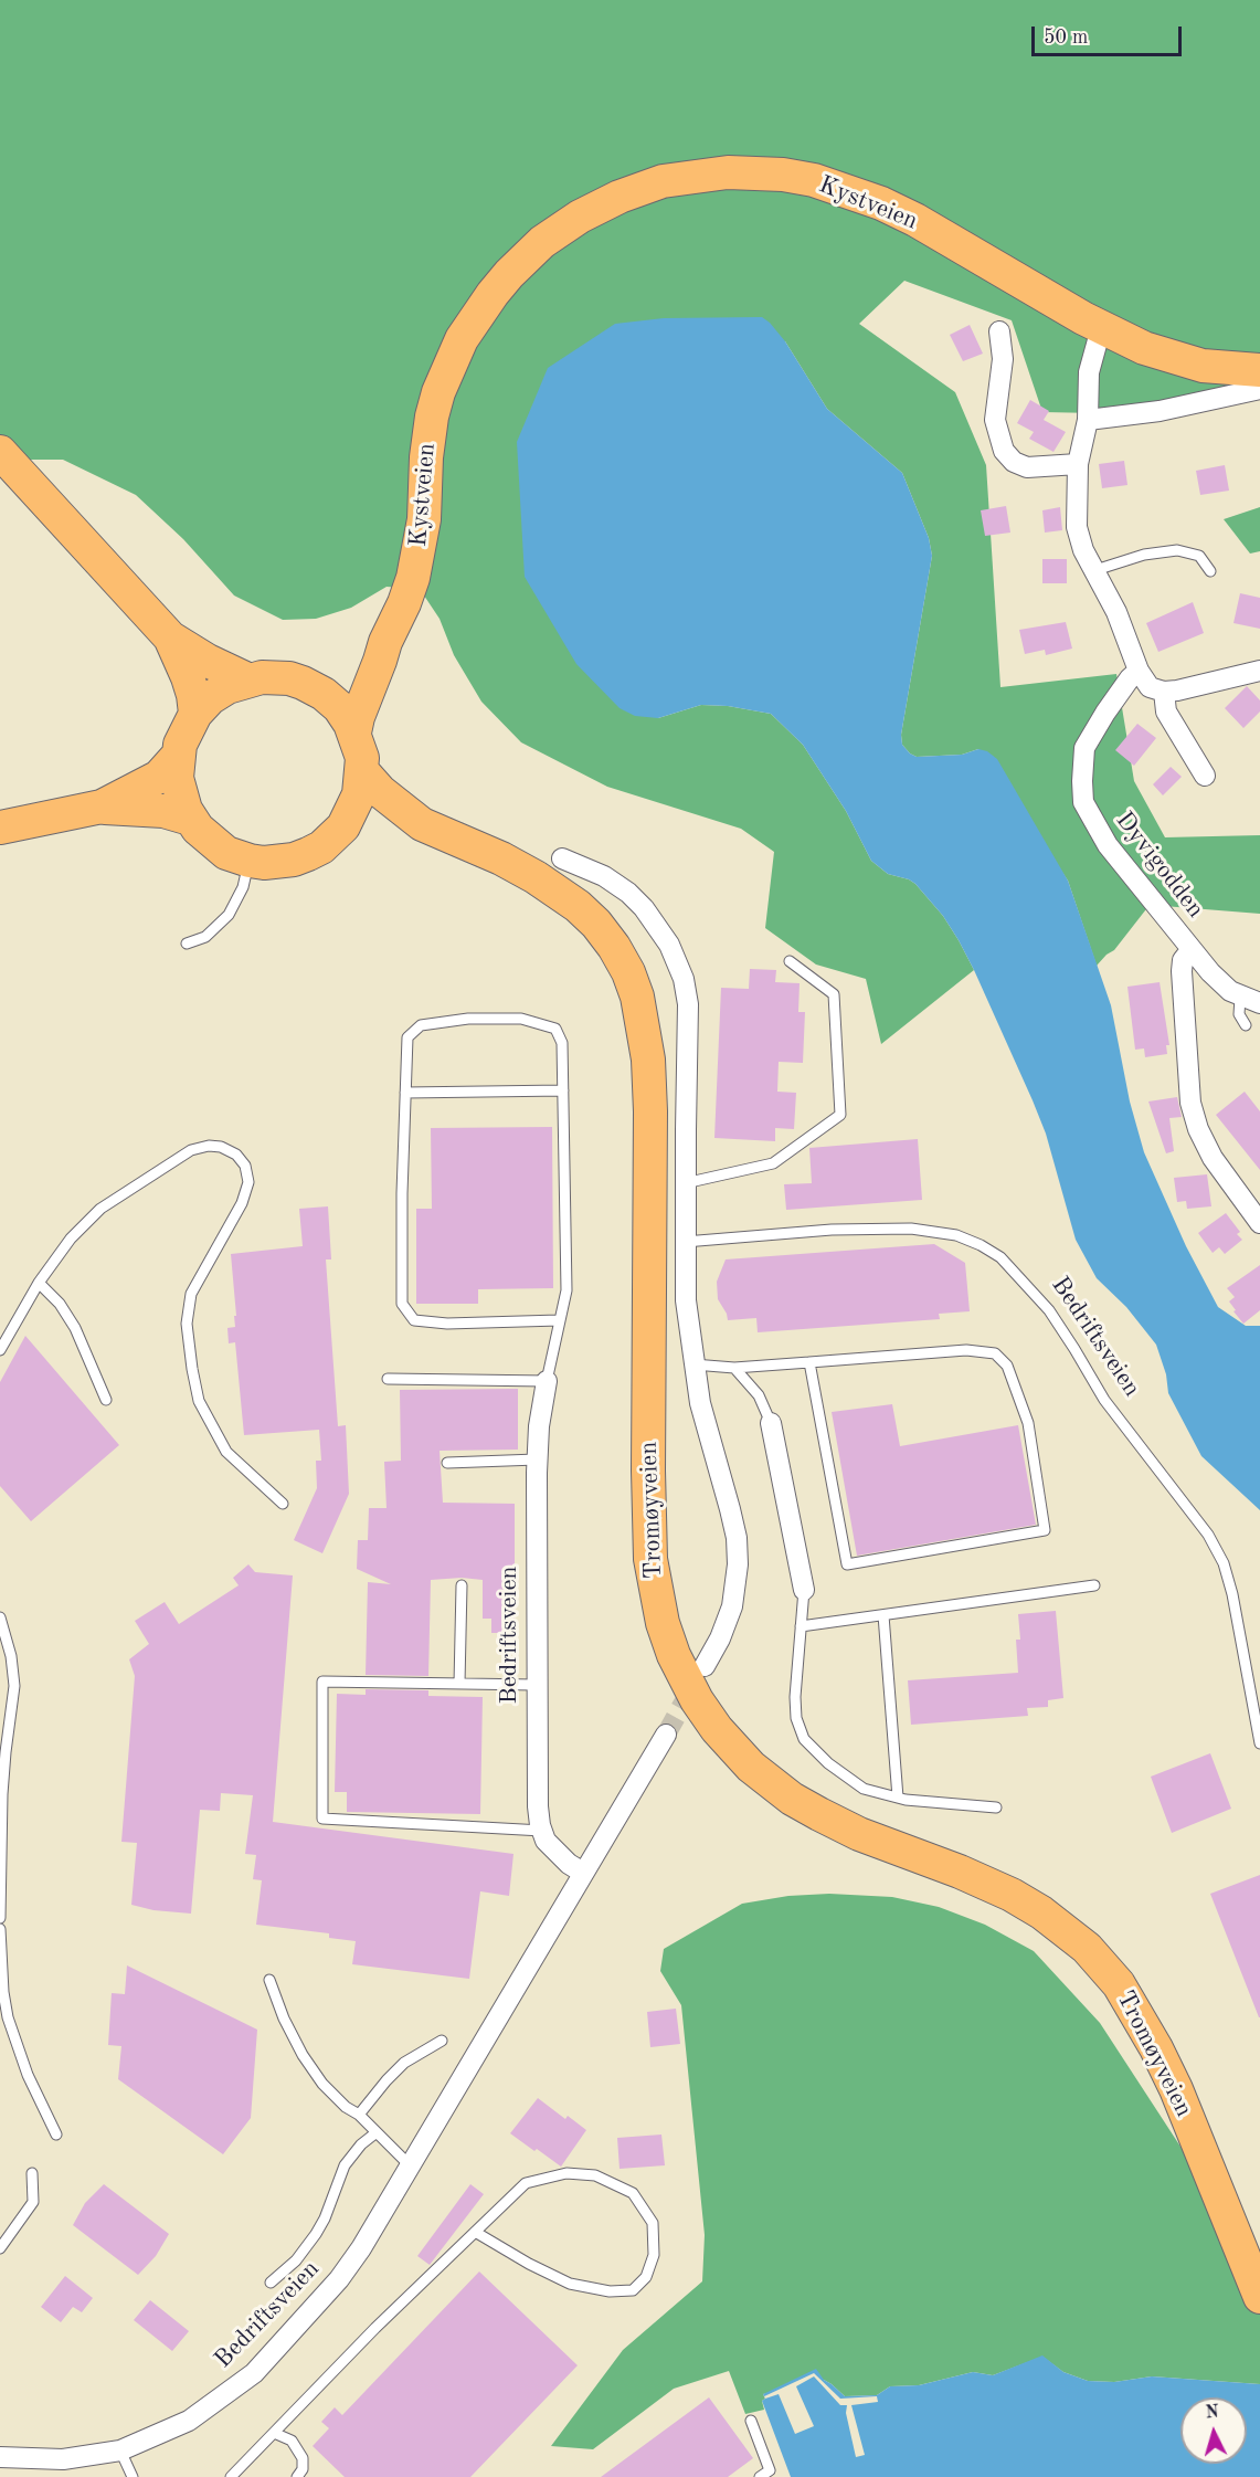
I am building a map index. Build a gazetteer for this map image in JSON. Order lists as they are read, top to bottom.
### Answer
{
  "streets": {
    "main road": ["Kystveien", "Tromøyveien"],
    "street": ["Dyvigodden", "Bedriftsveien"]
  },
  "crossings": [
    ["Kystveien", "Tromøyveien"]
  ],
  "scale_bar": "50 m",
  "north": "top"
}
